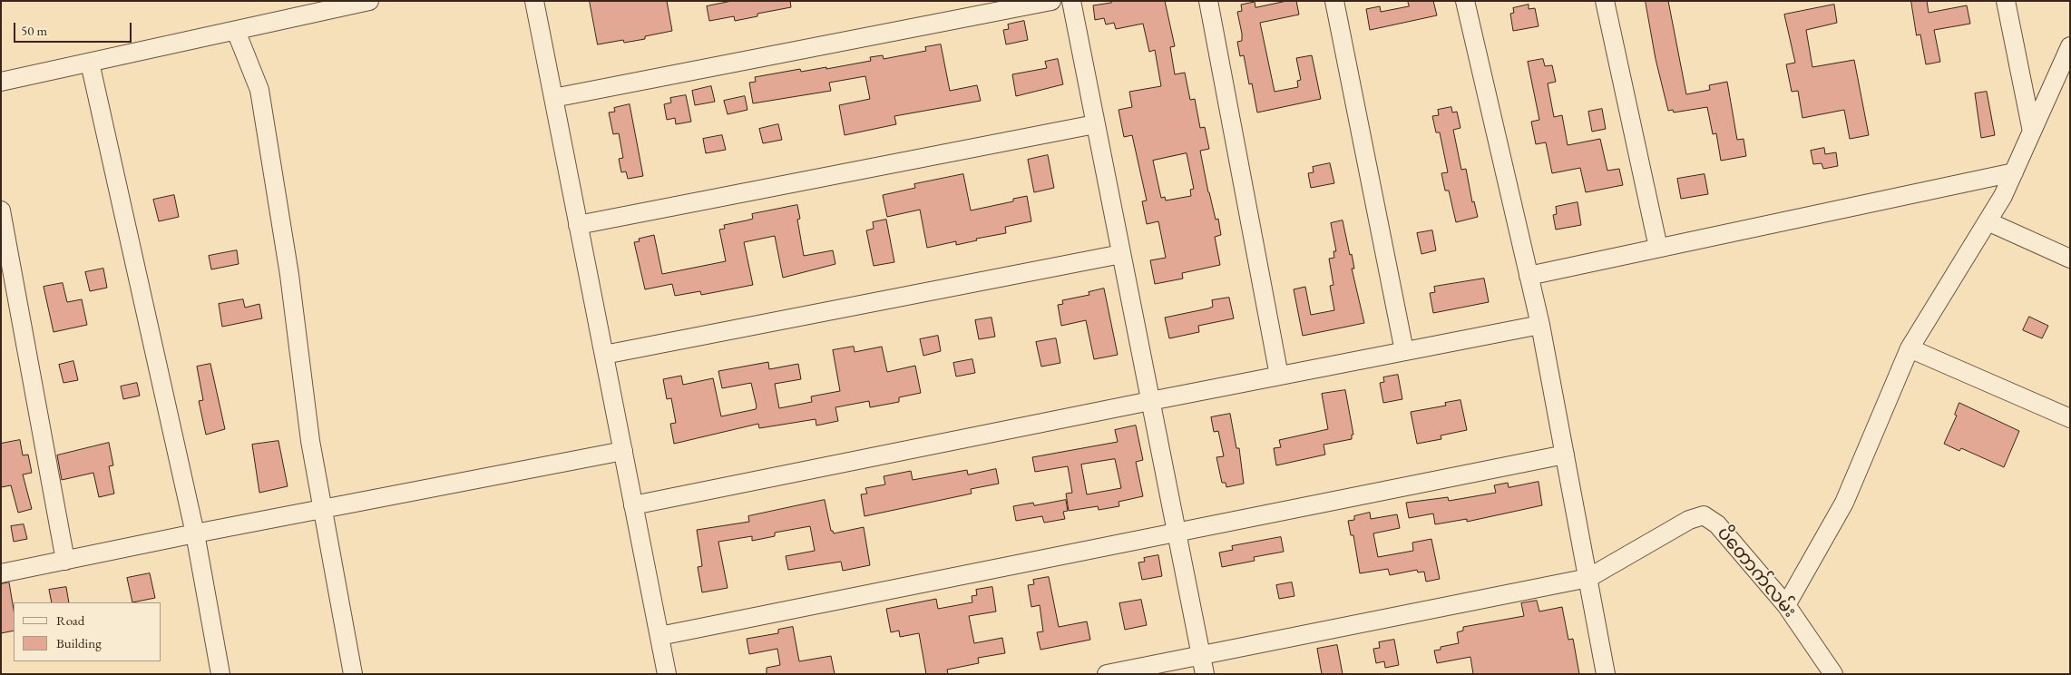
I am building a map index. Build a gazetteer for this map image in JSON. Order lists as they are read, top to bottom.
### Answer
{
  "streets": {
    "street": ["ပိတောက်လမ်း"]
  },
  "legend": ["Road", "Building"],
  "scale_bar": "50 m"
}
